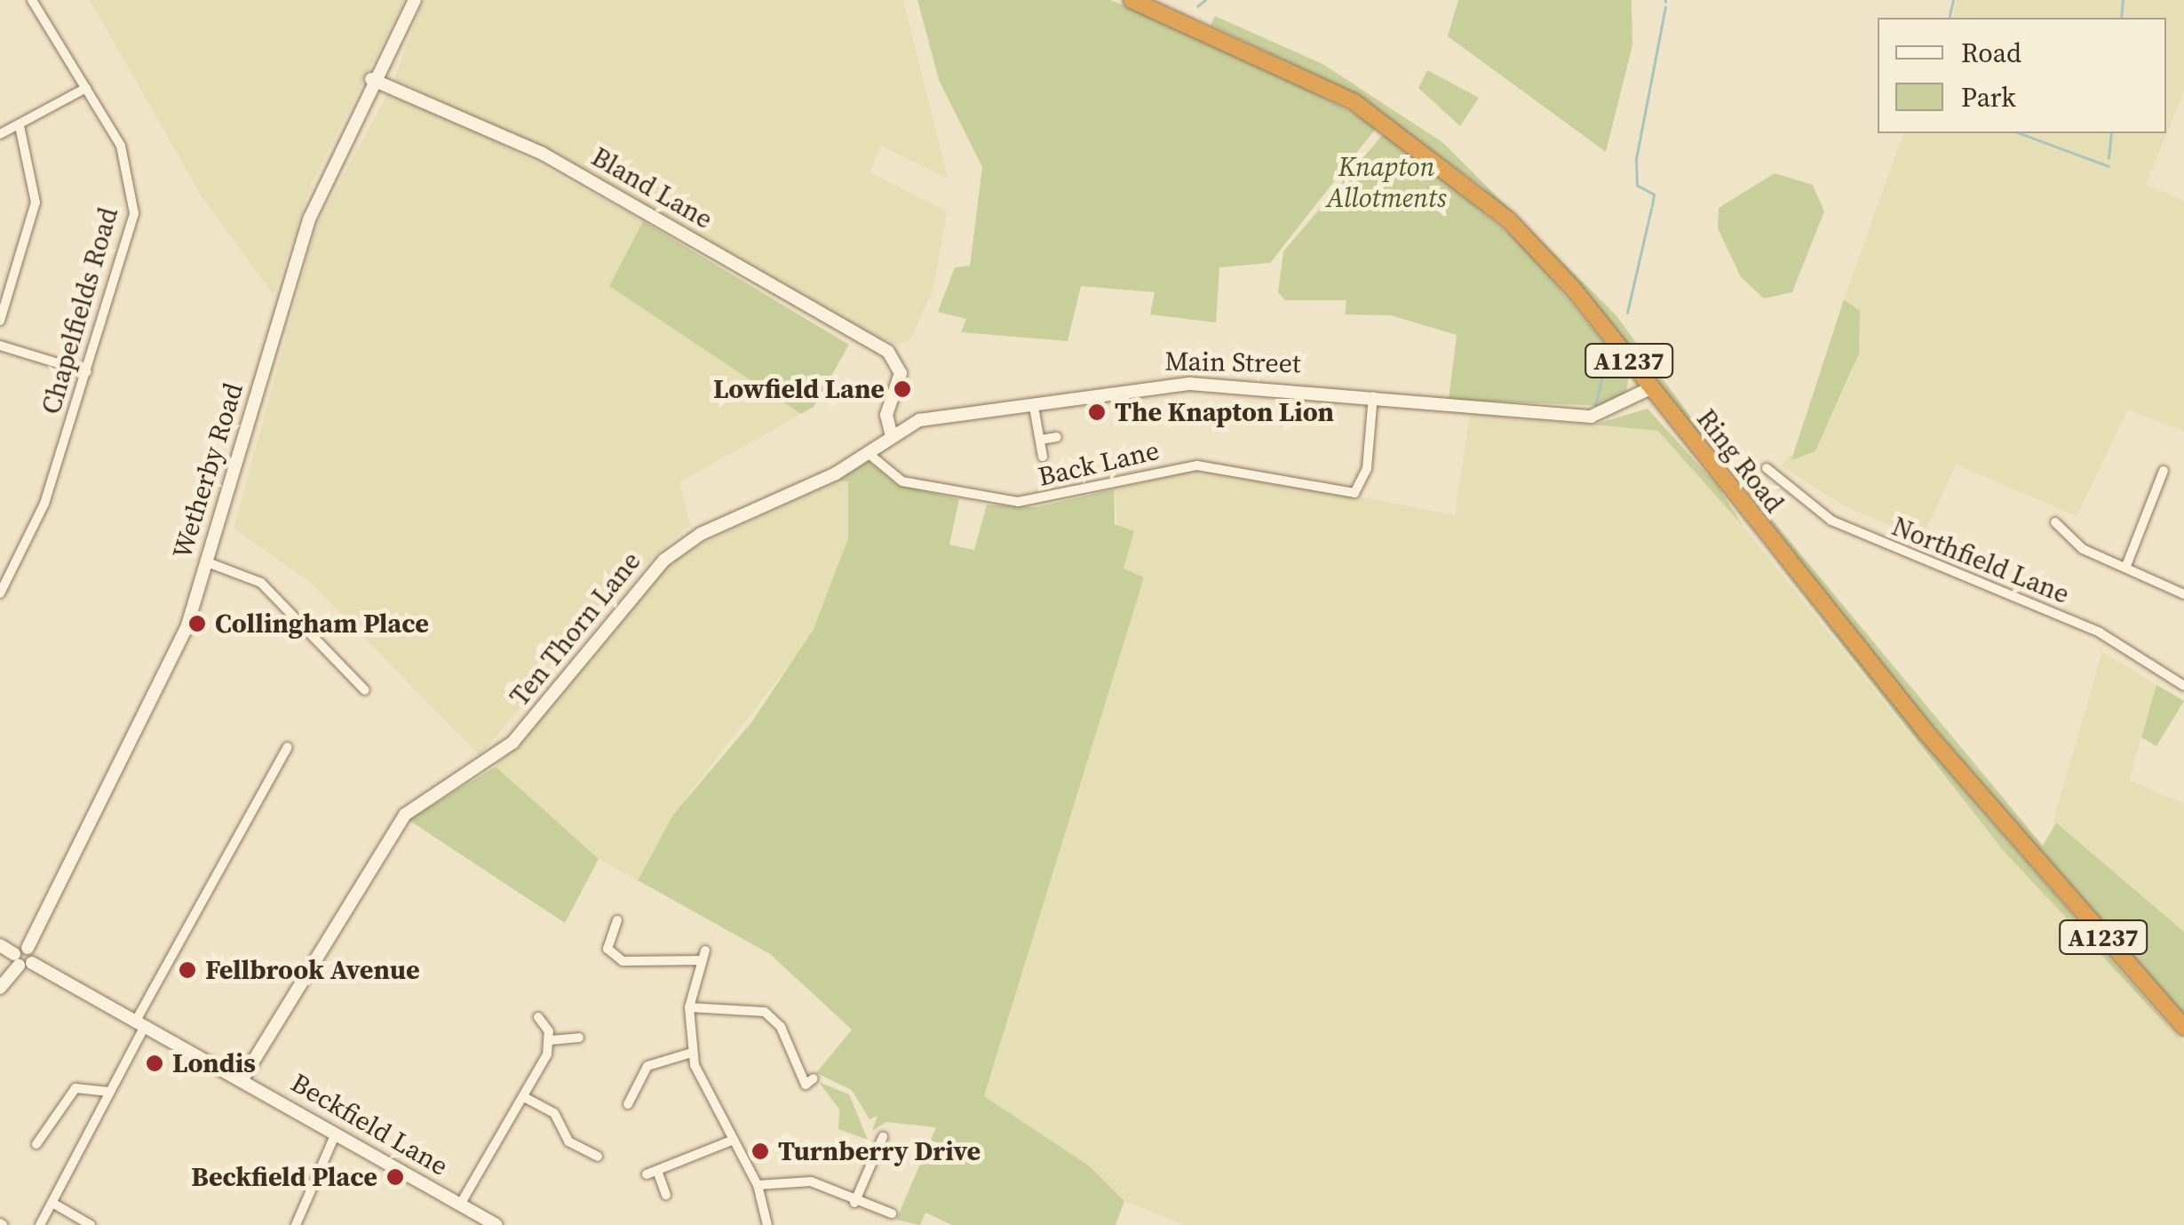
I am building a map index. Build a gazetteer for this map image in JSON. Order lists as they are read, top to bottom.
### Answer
{
  "streets": {
    "highway": ["A1237", "Ring Road"],
    "street": [
      "Bland Lane",
      "Chapelfields Road",
      "Main Street",
      "Back Lane",
      "Wetherby Road",
      "Northfield Lane",
      "Ten Thorn Lane",
      "Beckfield Lane"
    ]
  },
  "crossings": [
    ["Bland Lane", "Main Street"],
    ["Bland Lane", "Wetherby Road"],
    ["Main Street", "Ring Road"],
    ["Main Street", "Back Lane"],
    ["Main Street", "Ten Thorn Lane"],
    ["Wetherby Road", "Beckfield Lane"],
    ["Ten Thorn Lane", "Beckfield Lane"]
  ],
  "parks": ["Knapton Allotments"],
  "places": [
    "Lowfield Lane",
    "The Knapton Lion",
    "Collingham Place",
    "Fellbrook Avenue",
    "Londis",
    "Turnberry Drive",
    "Beckfield Place"
  ],
  "legend": ["Road", "Park"]
}
